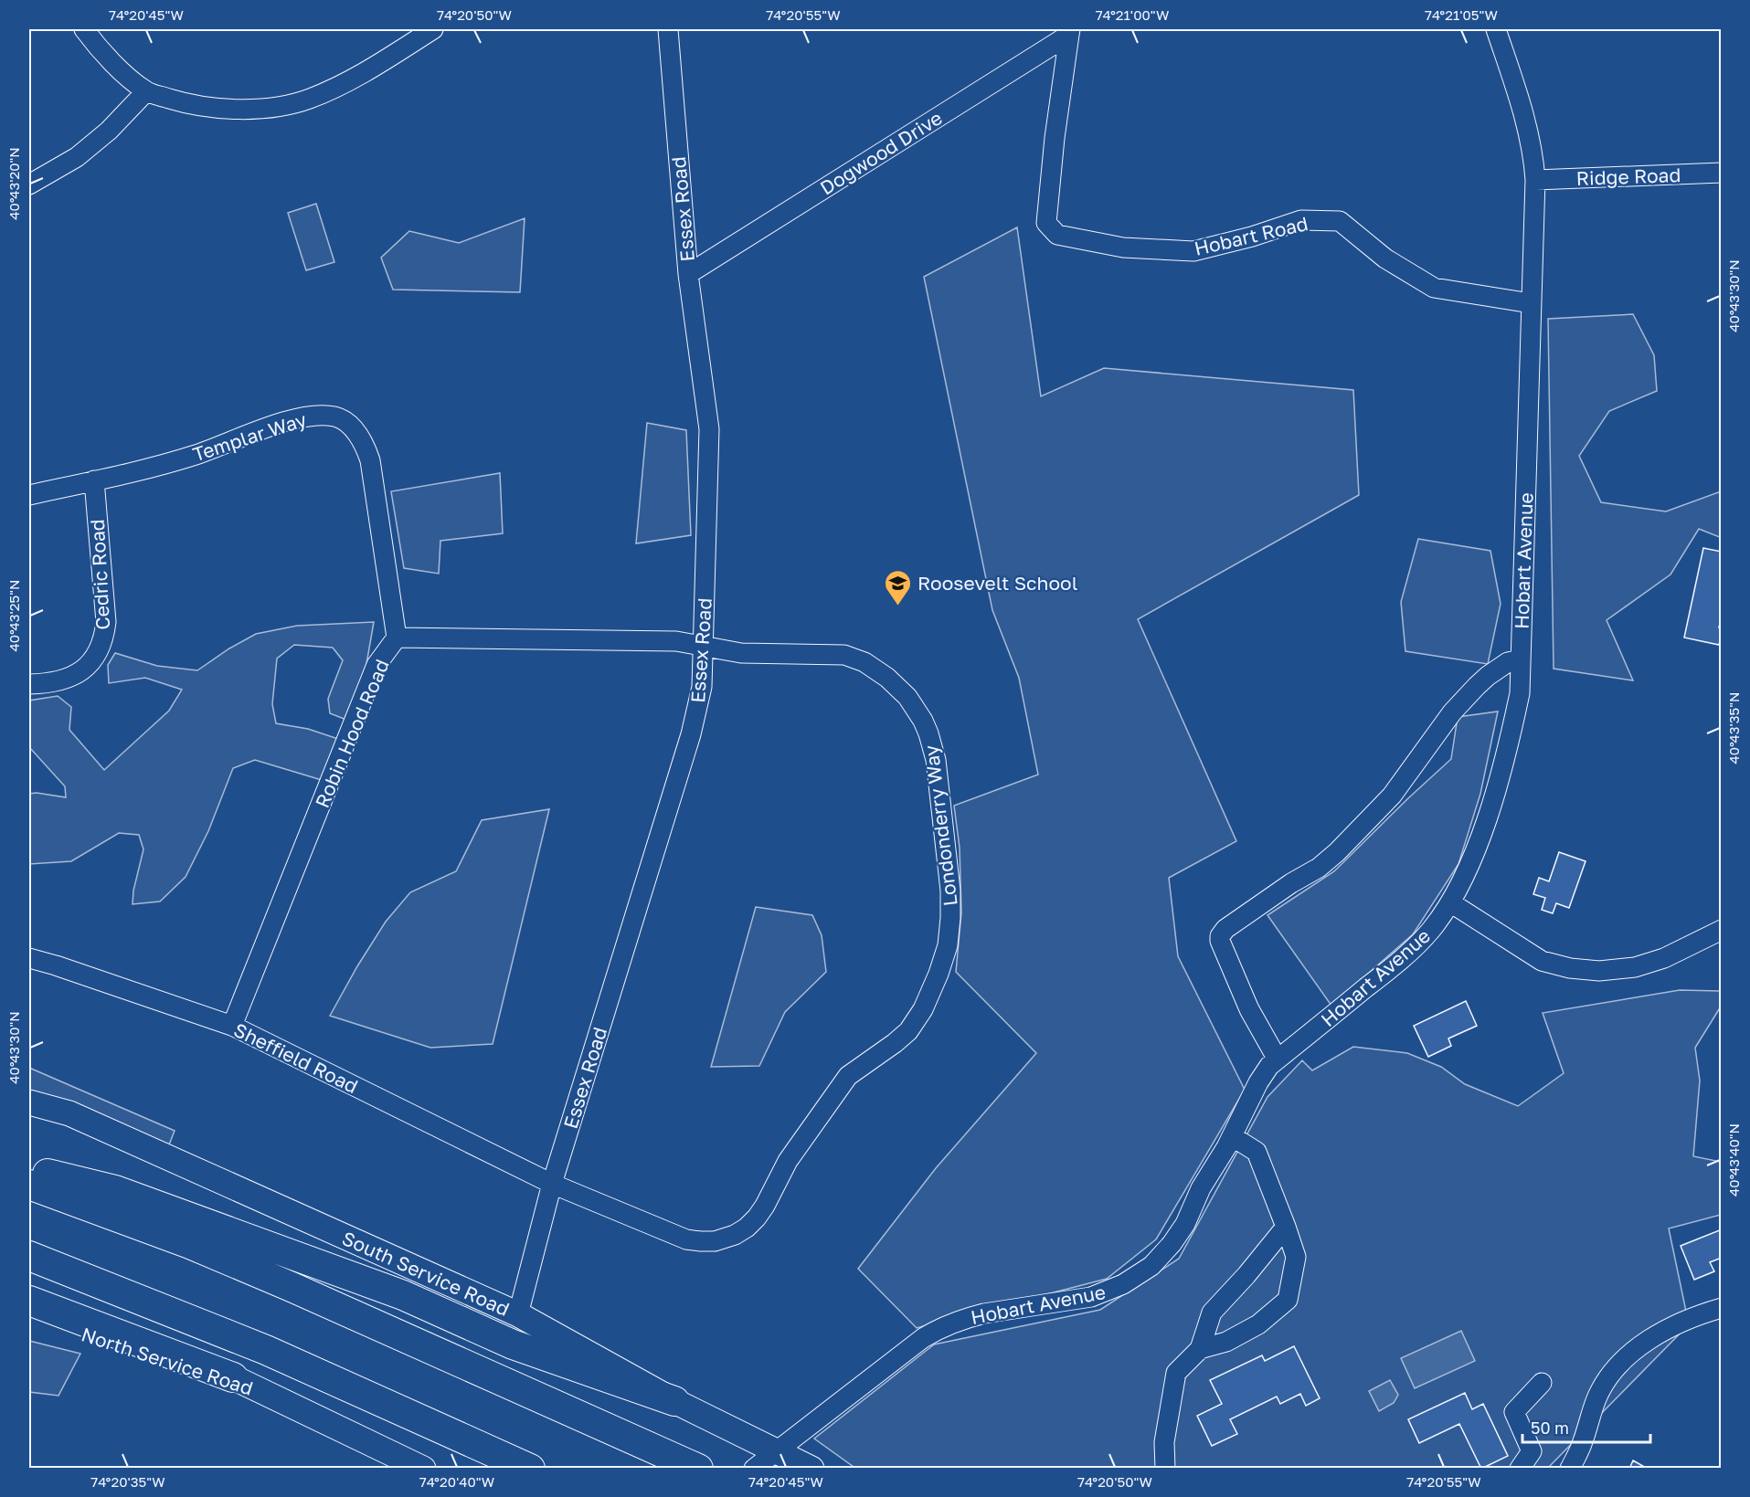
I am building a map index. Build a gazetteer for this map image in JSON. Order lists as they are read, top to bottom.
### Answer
{
  "streets": {
    "main road": ["South Service Road", "North Service Road"],
    "street": [
      "Dogwood Drive",
      "Ridge Road",
      "Essex Road",
      "Hobart Road",
      "Templar Way",
      "Hobart Avenue",
      "Cedric Road",
      "Robin Hood Road",
      "Londonderry Way",
      "Sheffield Road"
    ]
  },
  "crossings": [
    ["Dogwood Drive", "Essex Road"],
    ["Dogwood Drive", "Hobart Road"],
    ["Ridge Road", "Hobart Avenue"],
    ["Essex Road", "Robin Hood Road"],
    ["Essex Road", "Londonderry Way"],
    ["Essex Road", "Sheffield Road"],
    ["Essex Road", "South Service Road"],
    ["Hobart Road", "Hobart Avenue"],
    ["Templar Way", "Cedric Road"],
    ["Templar Way", "Robin Hood Road"],
    ["Hobart Avenue", "South Service Road"],
    ["Robin Hood Road", "Londonderry Way"],
    ["Robin Hood Road", "Sheffield Road"],
    ["Londonderry Way", "Sheffield Road"]
  ],
  "places": {
    "school or university": ["Roosevelt School"]
  },
  "scale_bar": "50 m",
  "coordinates": [
    "74°20'45\"W",
    "74°20'50\"W",
    "74°20'55\"W",
    "74°21'00\"W",
    "74°21'05\"W",
    "40°43'20\"N",
    "40°43'30\"N",
    "40°43'25\"N",
    "40°43'35\"N",
    "40°43'40\"N",
    "74°20'35\"W",
    "74°20'40\"W"
  ]
}
